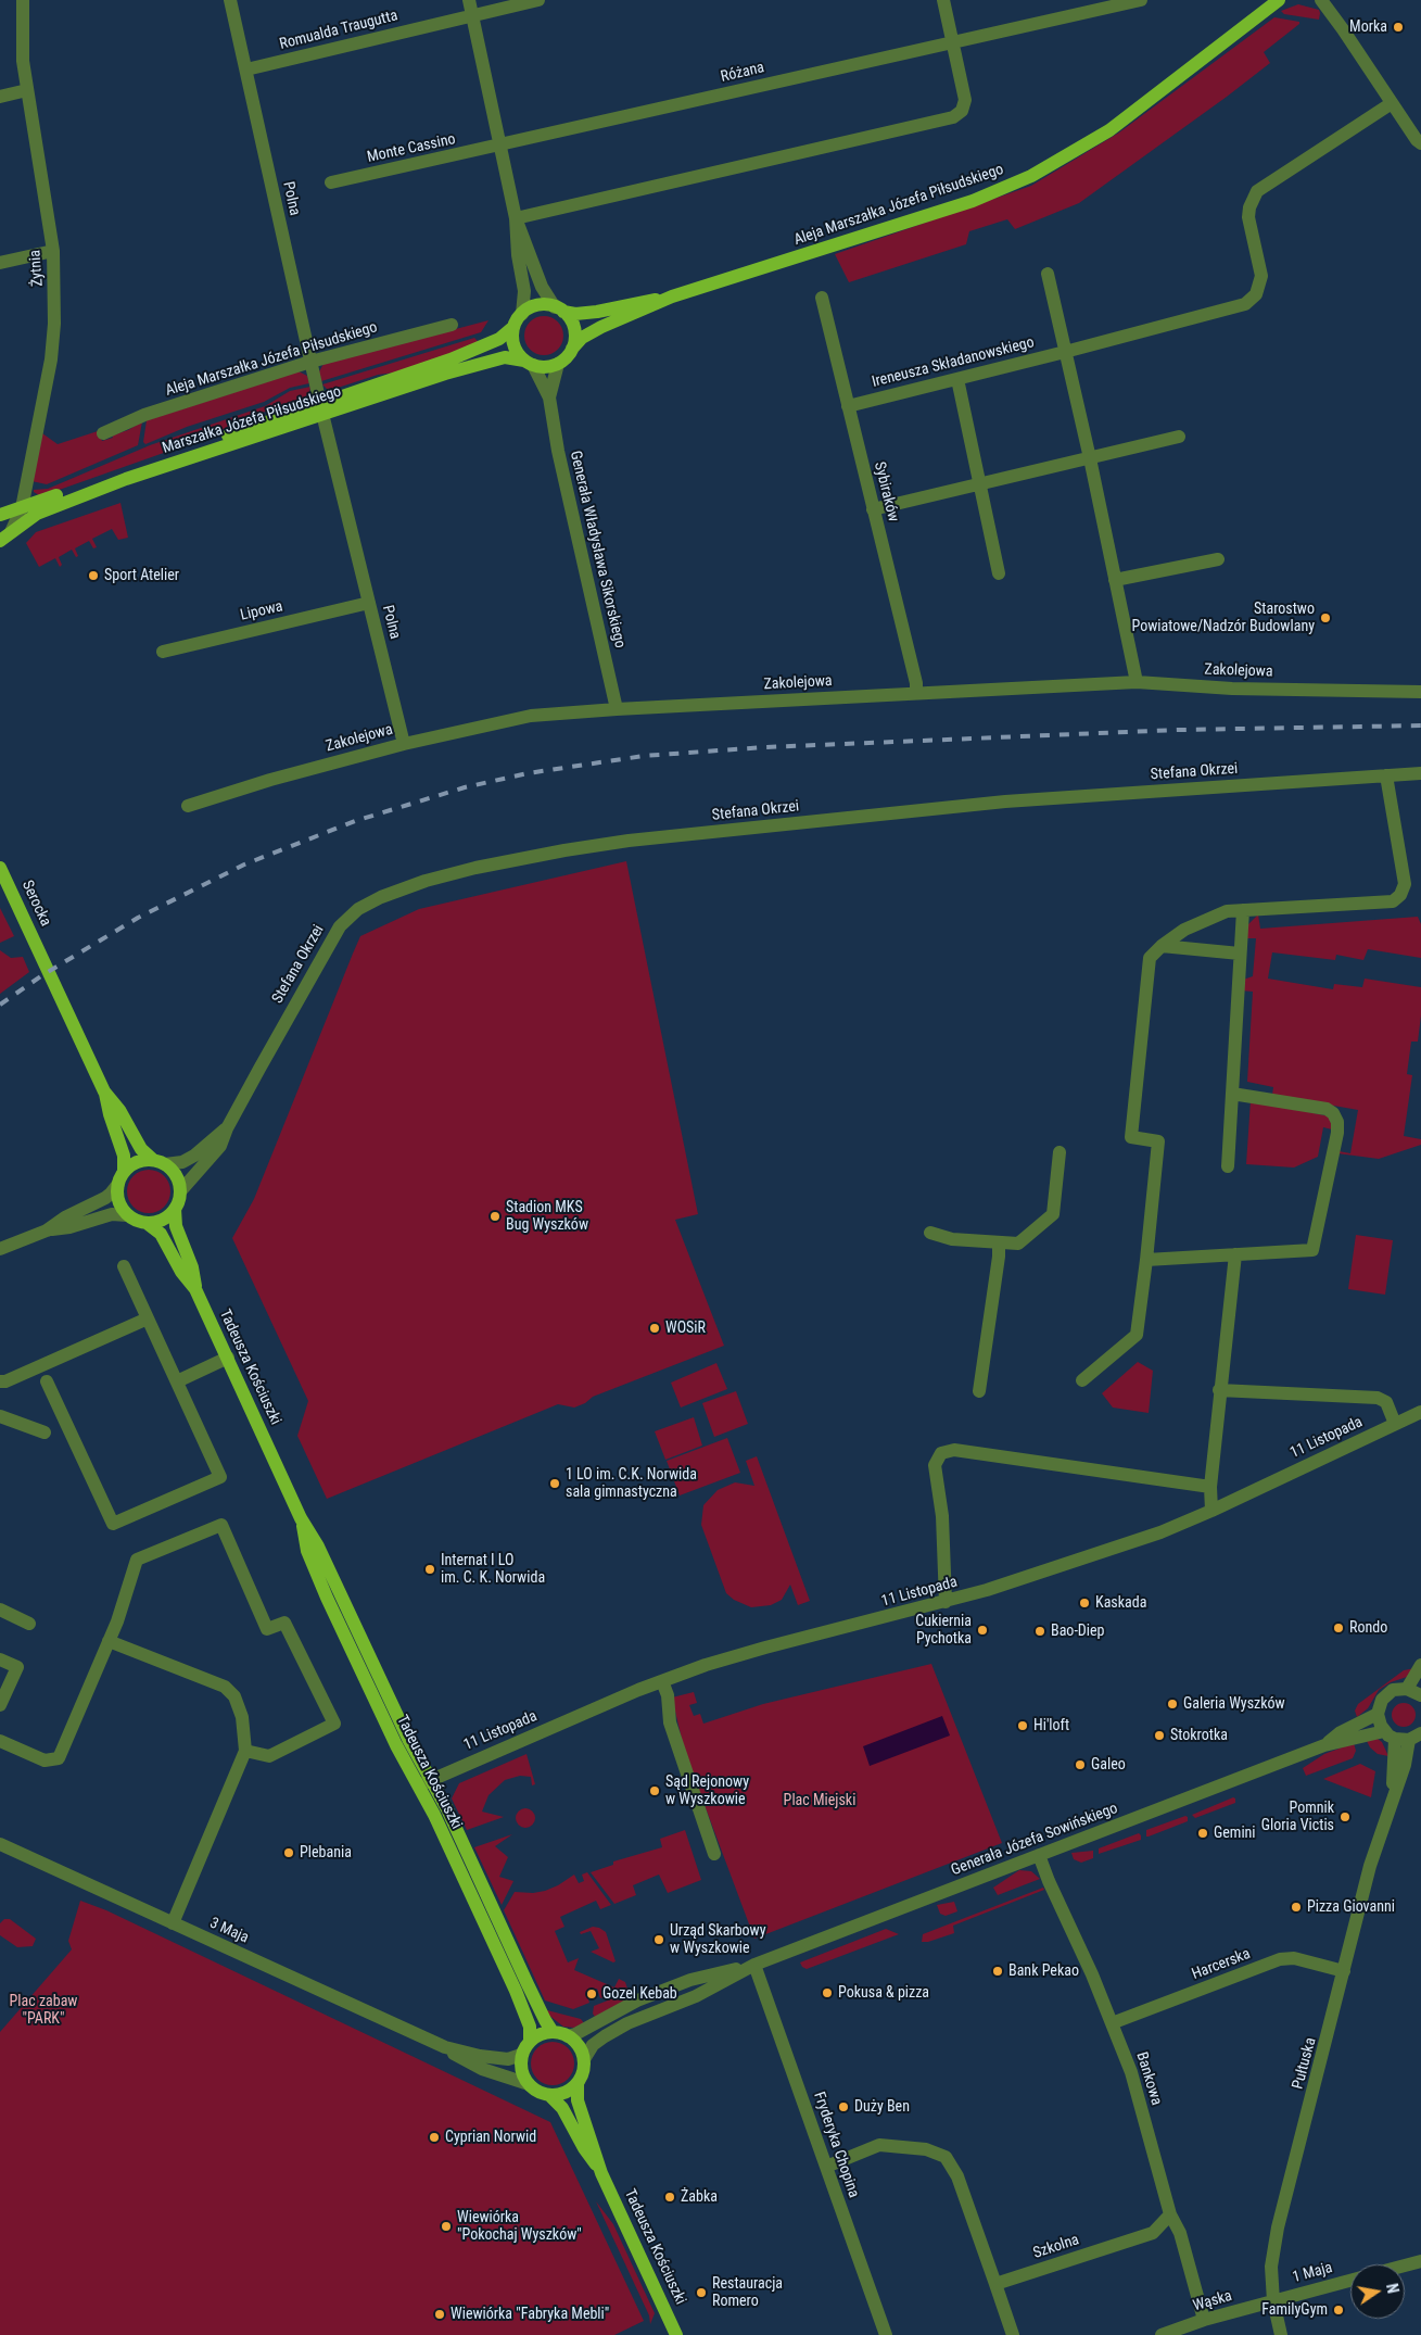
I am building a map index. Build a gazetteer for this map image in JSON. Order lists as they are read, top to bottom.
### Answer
{
  "streets": {
    "main road": [
      "Aleja Marszałka Józefa Piłsudskiego",
      "Marszałka Józefa Piłsudskiego",
      "Serocka",
      "Tadeusza Kościuszki"
    ],
    "street": [
      "Romualda Traugutta",
      "Różana",
      "Monte Cassino",
      "Polna",
      "Żytnia",
      "Ireneusza Składanowskiego",
      "Sybiraków",
      "Generała Władysława Sikorskiego",
      "Lipowa",
      "Zakolejowa",
      "Stefana Okrzei",
      "11 Listopada",
      "Generała Józefa Sowińskiego",
      "3 Maja",
      "Harcerska",
      "Pułtuska",
      "Bankowa",
      "Fryderyka Chopina",
      "Szkolna",
      "1 Maja",
      "Wąska"
    ]
  },
  "crossings": [
    ["Romualda Traugutta", "Polna"],
    ["Różana", "Monte Cassino"],
    ["Polna", "Aleja Marszałka Józefa Piłsudskiego"],
    ["Polna", "Marszałka Józefa Piłsudskiego"],
    ["Polna", "Lipowa"],
    ["Polna", "Zakolejowa"],
    ["Aleja Marszałka Józefa Piłsudskiego", "Marszałka Józefa Piłsudskiego"],
    ["Aleja Marszałka Józefa Piłsudskiego", "Generała Władysława Sikorskiego"],
    ["Żytnia", "Marszałka Józefa Piłsudskiego"],
    ["Ireneusza Składanowskiego", "Sybiraków"],
    ["Marszałka Józefa Piłsudskiego", "Generała Władysława Sikorskiego"],
    ["Sybiraków", "Zakolejowa"],
    ["Generała Władysława Sikorskiego", "Zakolejowa"],
    ["Stefana Okrzei", "Tadeusza Kościuszki"],
    ["Tadeusza Kościuszki", "11 Listopada"],
    ["Tadeusza Kościuszki", "Generała Józefa Sowińskiego"],
    ["Tadeusza Kościuszki", "3 Maja"],
    ["Generała Józefa Sowińskiego", "3 Maja"],
    ["Generała Józefa Sowińskiego", "Pułtuska"],
    ["Generała Józefa Sowińskiego", "Bankowa"],
    ["Generała Józefa Sowińskiego", "Fryderyka Chopina"],
    ["Harcerska", "Pułtuska"],
    ["Harcerska", "Bankowa"],
    ["Pułtuska", "1 Maja"],
    ["Pułtuska", "Wąska"],
    ["Bankowa", "Szkolna"],
    ["Bankowa", "Wąska"],
    ["1 Maja", "Wąska"]
  ],
  "parks": ["Plac Miejski", "Plac zabaw \"PARK\""],
  "places": [
    "Morka",
    "Sport Atelier",
    "Starostwo Powiatowe/Nadzór Budowlany",
    "Stadion MKS Bug Wyszków",
    "WOSiR",
    "1 LO im. C.K. Norwida sala gimnastyczna",
    "Internat I LO im. C. K. Norwida",
    "Kaskada",
    "Rondo",
    "Cukiernia Pychotka",
    "Bao-Diep",
    "Galeria Wyszków",
    "Hi'loft",
    "Stokrotka",
    "Galeo",
    "Sąd Rejonowy w Wyszkowie",
    "Pomnik Gloria Victis",
    "Gemini",
    "Plebania",
    "Pizza Giovanni",
    "Urząd Skarbowy w Wyszkowie",
    "Bank Pekao",
    "Pokusa & pizza",
    "Gozel Kebab",
    "Duży Ben",
    "Cyprian Norwid",
    "Żabka",
    "Wiewiórka \"Pokochaj Wyszków\"",
    "Restauracja Romero",
    "FamilyGym",
    "Wiewiórka \"Fabryka Mebli\""
  ],
  "north": "right"
}
